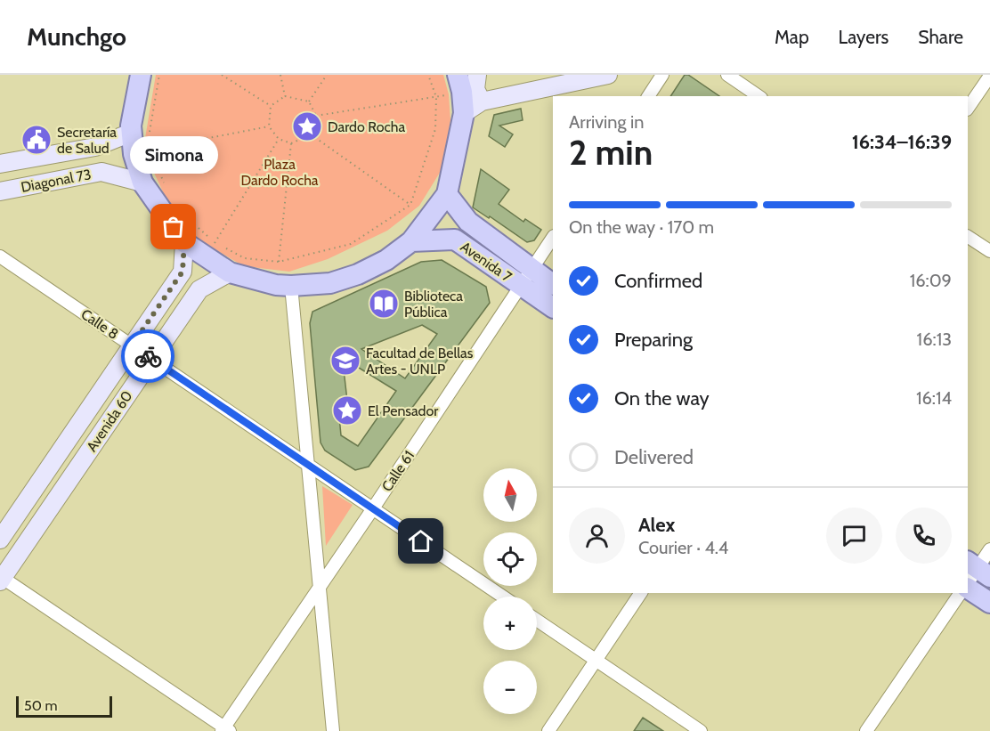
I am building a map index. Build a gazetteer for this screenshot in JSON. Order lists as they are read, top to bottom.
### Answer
{
  "streets": {
    "main road": ["Diagonal 73", "Avenida 7", "Avenida 60"],
    "street": ["Calle 8", "Calle 61"]
  },
  "crossings": [
    ["Avenida 7", "Calle 61"],
    ["Calle 8", "Avenida 60"],
    ["Calle 8", "Calle 61"]
  ],
  "parks": ["Plaza Dardo Rocha"],
  "places": {
    "place": ["Dardo Rocha", "El Pensador"],
    "public building": ["Secretaría de Salud"],
    "other": ["Simona"],
    "library": ["Biblioteca Pública"],
    "school or university": ["Facultad de Bellas Artes - UNLP"]
  },
  "scale_bar": "50 m",
  "north": "top",
  "page": {
    "header": "Munchgo",
    "nav": ["Map", "Layers", "Share"],
    "heading": ["2 min", "Arriving in", "16:34–16:39"],
    "panel": ["Alex", "Courier · 4.4"],
    "bubble": "Simona",
    "bar": "On the way · 170 m",
    "list": [
      ["Confirmed", "16:09"],
      ["Preparing", "16:13"],
      ["On the way", "16:14"],
      "Delivered"
    ],
    "map_buttons": ["+", "−"],
    "scale": "50 m"
  }
}
